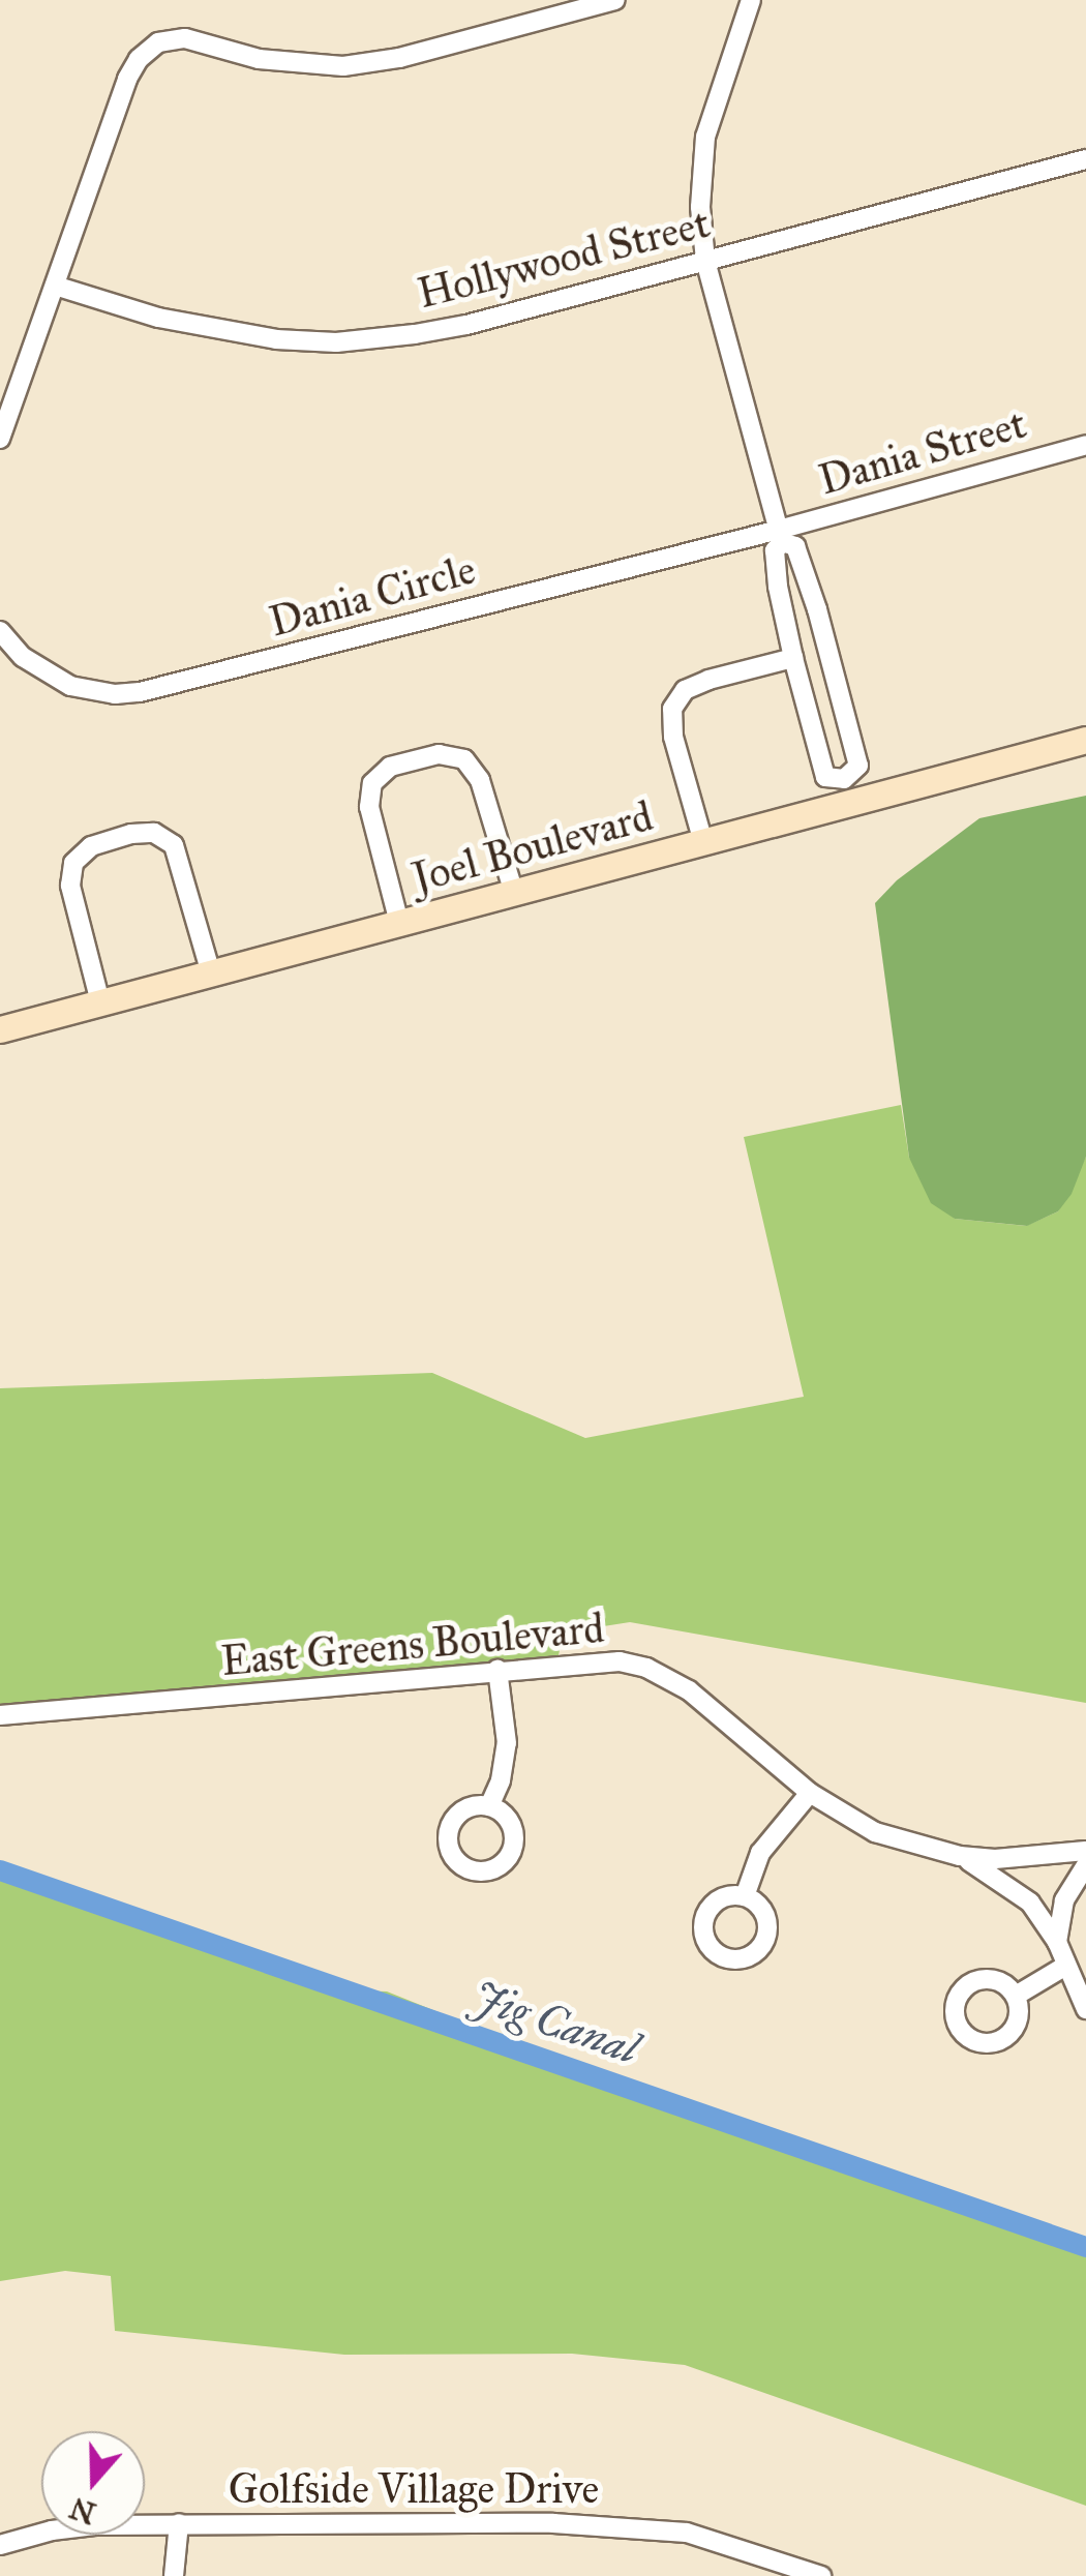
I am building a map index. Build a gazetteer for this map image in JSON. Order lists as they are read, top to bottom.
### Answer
{
  "streets": {
    "main road": ["Joel Boulevard"],
    "street": [
      "Hollywood Street",
      "Dania Street",
      "Dania Circle",
      "East Greens Boulevard",
      "Golfside Village Drive"
    ]
  },
  "crossings": [
    ["Dania Street", "Dania Circle"]
  ],
  "water": ["Jig Canal"],
  "north": "bottom"
}
